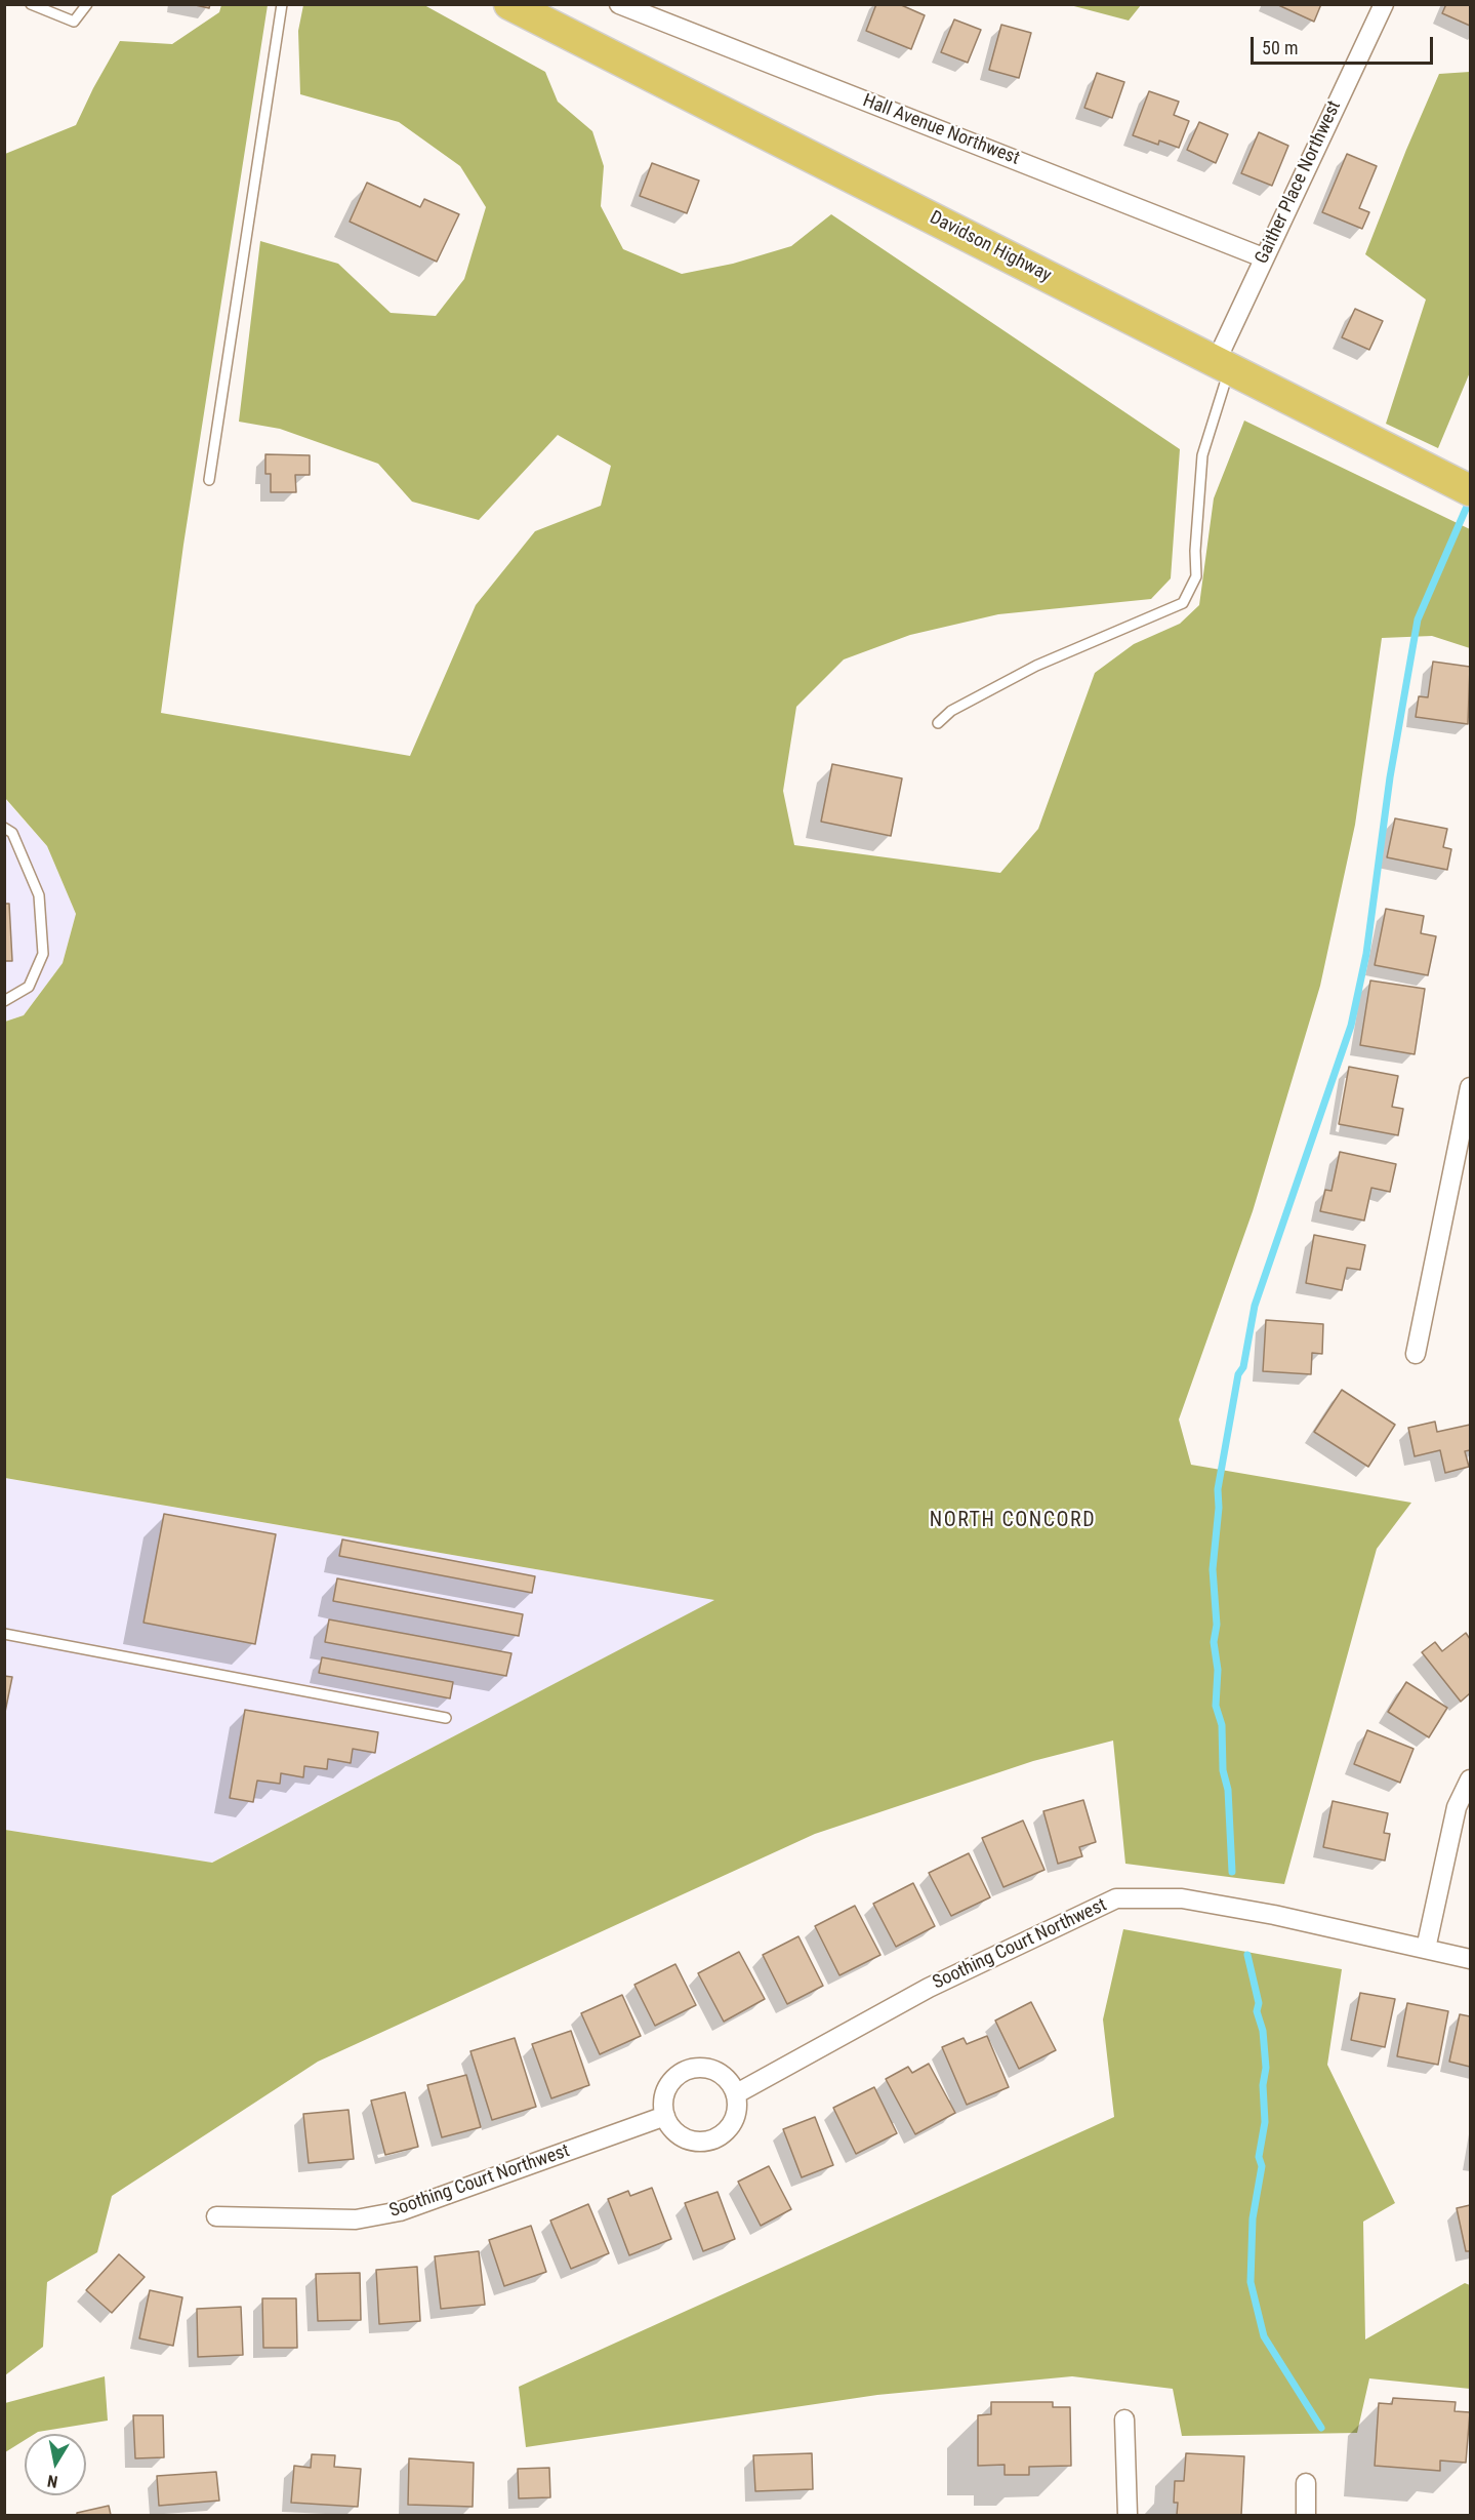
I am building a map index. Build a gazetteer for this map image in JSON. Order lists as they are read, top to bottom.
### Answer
{
  "streets": {
    "main road": ["Davidson Highway"],
    "street": ["Hall Avenue Northwest", "Gaither Place Northwest", "Soothing Court Northwest"]
  },
  "crossings": [
    ["Hall Avenue Northwest", "Gaither Place Northwest"],
    ["Gaither Place Northwest", "Davidson Highway"]
  ],
  "districts": ["NORTH CONCORD"],
  "scale_bar": "50 m",
  "north": "bottom"
}
